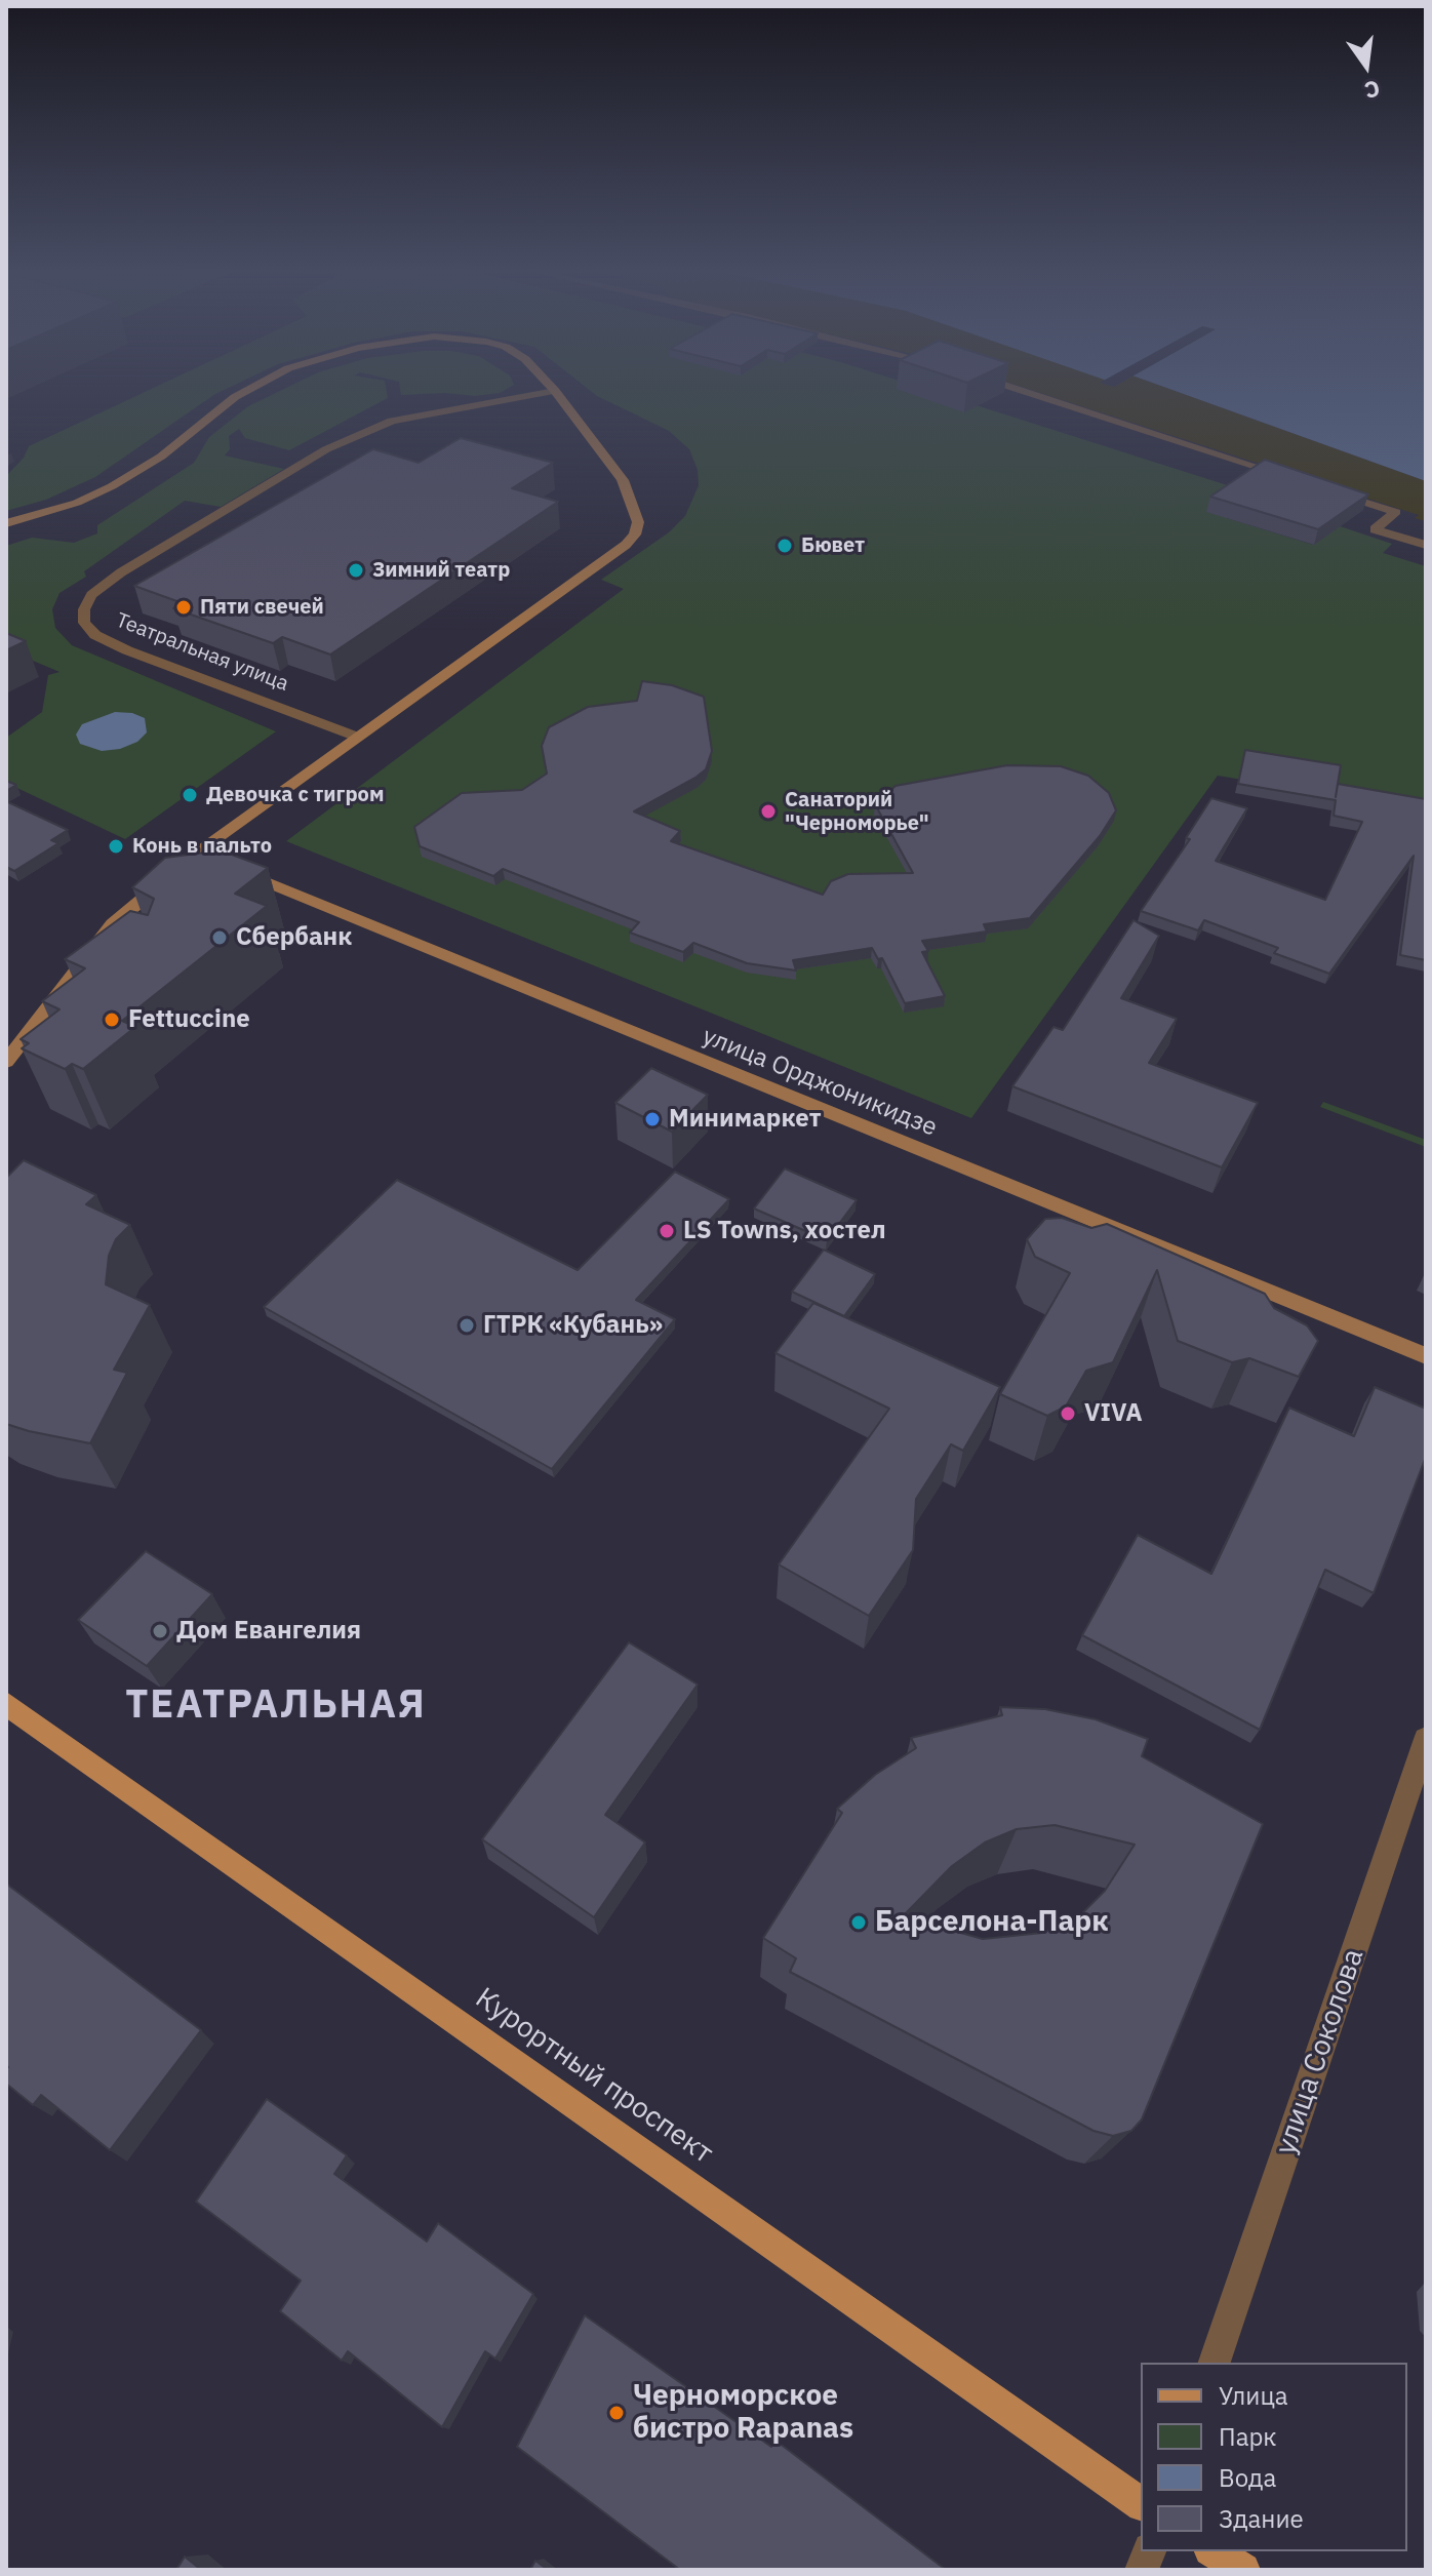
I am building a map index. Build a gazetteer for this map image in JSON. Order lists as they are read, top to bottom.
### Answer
{
  "streets": {
    "main road": ["улица Орджоникидзе", "Курортный проспект"],
    "street": ["Театральная улица", "улица Соколова"]
  },
  "districts": ["ТЕАТРАЛЬНАЯ"],
  "places": [
    "Бювет",
    "Зимний театр",
    "Пяти свечей",
    "Девочка с тигром",
    "Санаторий \"Черноморье\"",
    "Конь в пальто",
    "Сбербанк",
    "Fettuccine",
    "Минимаркет",
    "LS Towns, хостел",
    "ГТРК «Кубань»",
    "VIVA",
    "Дом Евангелия",
    "Барселона-Парк",
    "Черноморское бистро Rapanas"
  ],
  "legend": [
    "Улица",
    "Парк",
    "Вода",
    "Здание"
  ],
  "north": "bottom"
}
